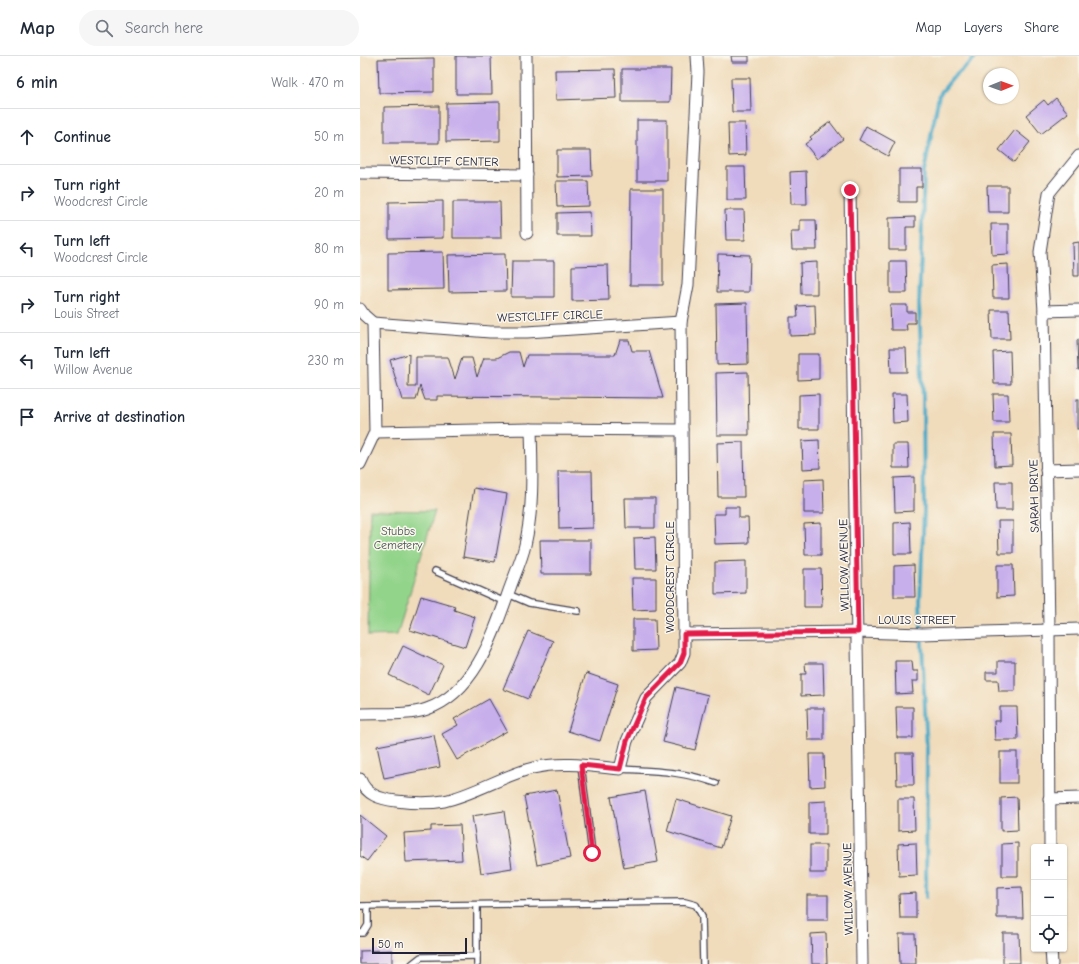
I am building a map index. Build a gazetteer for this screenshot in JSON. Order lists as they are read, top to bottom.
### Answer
{
  "streets": {
    "street": [
      "WESTCLIFF CENTER",
      "WESTCLIFF CIRCLE",
      "SARAH DRIVE",
      "WILLOW AVENUE",
      "WOODCREST CIRCLE",
      "LOUIS STREET"
    ]
  },
  "crossings": [
    ["SARAH DRIVE", "LOUIS STREET"],
    ["WILLOW AVENUE", "LOUIS STREET"],
    ["WOODCREST CIRCLE", "LOUIS STREET"]
  ],
  "parks": ["Stubbs Cemetery"],
  "scale_bar": "50 m",
  "north": "right",
  "page": {
    "header": "Map",
    "search": "Search here",
    "nav": ["Map", "Layers", "Share"],
    "heading": ["6 min", "Walk · 470 m"],
    "list": [
      ["Continue", "50 m"],
      ["Turn right", "Woodcrest Circle", "20 m"],
      ["Turn left", "Woodcrest Circle", "80 m"],
      ["Turn right", "Louis Street", "90 m"],
      ["Turn left", "Willow Avenue", "230 m"],
      "Arrive at destination"
    ],
    "map_buttons": ["+", "−"],
    "scale": "50 m"
  }
}
